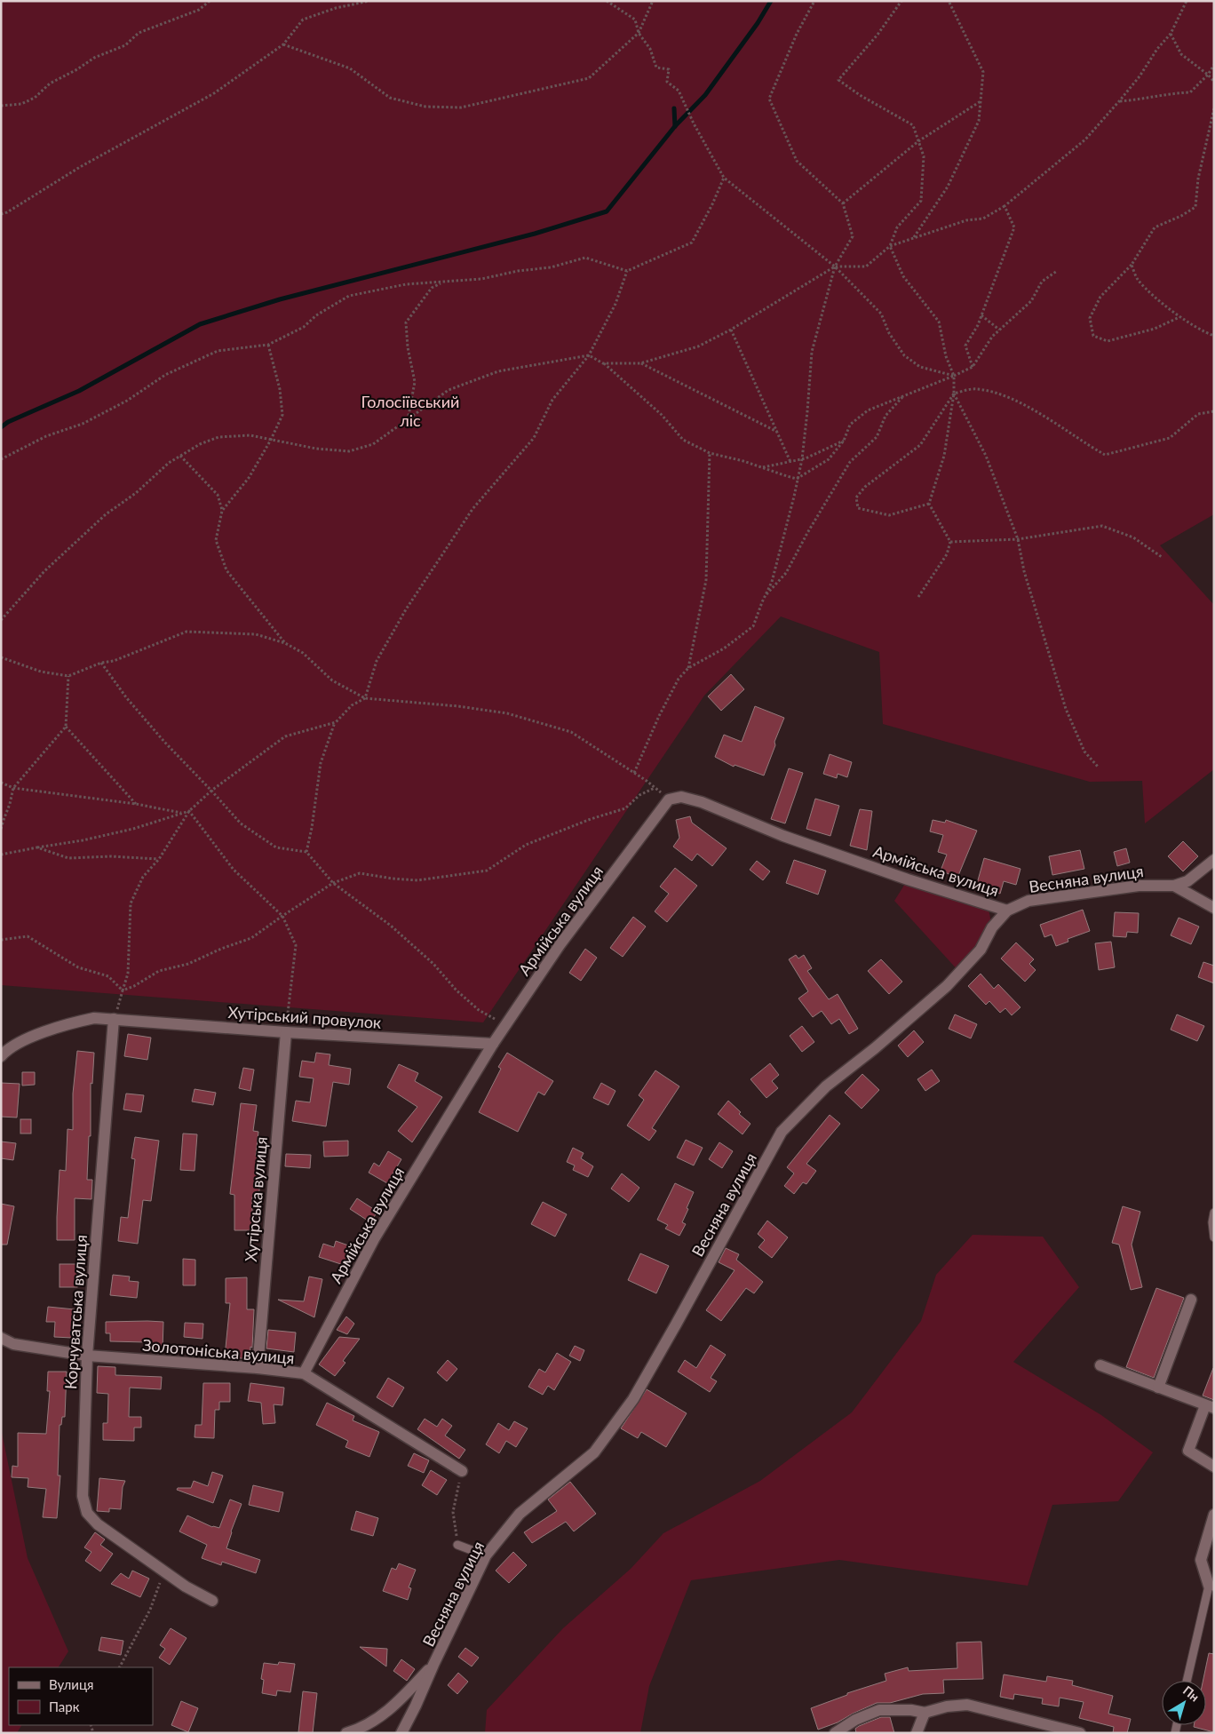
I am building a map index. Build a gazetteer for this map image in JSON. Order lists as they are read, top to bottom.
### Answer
{
  "streets": {
    "street": [
      "Армійська вулиця",
      "Весняна вулиця",
      "Хутірський провулок",
      "Хутірська вулиця",
      "Корчуватська вулиця",
      "Золотоніська вулиця"
    ]
  },
  "crossings": [
    ["Армійська вулиця", "Весняна вулиця"],
    ["Армійська вулиця", "Хутірський провулок"],
    ["Армійська вулиця", "Золотоніська вулиця"],
    ["Хутірський провулок", "Хутірська вулиця"],
    ["Хутірський провулок", "Корчуватська вулиця"],
    ["Хутірська вулиця", "Золотоніська вулиця"],
    ["Корчуватська вулиця", "Золотоніська вулиця"]
  ],
  "parks": ["Голосіївський ліс"],
  "legend": ["Вулиця", "Парк"],
  "north": "top right"
}
